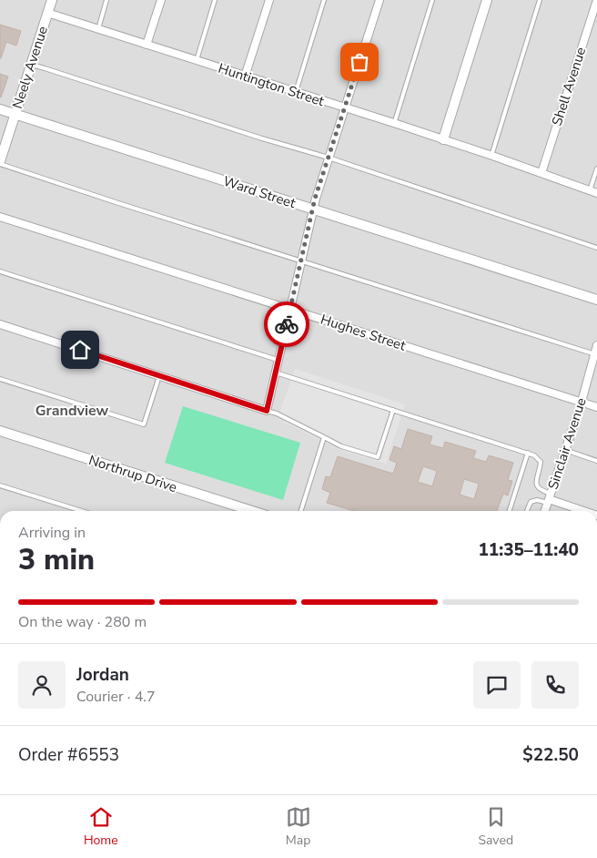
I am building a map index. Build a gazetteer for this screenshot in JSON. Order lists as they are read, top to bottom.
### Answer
{
  "streets": {
    "street": [
      "Neely Avenue",
      "Huntington Street",
      "Shell Avenue",
      "Ward Street",
      "Hughes Street",
      "Sinclair Avenue",
      "Northrup Drive"
    ]
  },
  "crossings": [
    ["Neely Avenue", "Huntington Street"],
    ["Neely Avenue", "Ward Street"],
    ["Huntington Street", "Shell Avenue"],
    ["Hughes Street", "Sinclair Avenue"]
  ],
  "districts": ["Grandview"],
  "page": {
    "heading": ["3 min", "Arriving in", "11:35–11:40"],
    "panel": [
      "Jordan",
      "Courier · 4.7",
      "Order #6553",
      "$22.50"
    ],
    "bar": "On the way · 280 m",
    "tabs": ["Home", "Map", "Saved"]
  }
}
